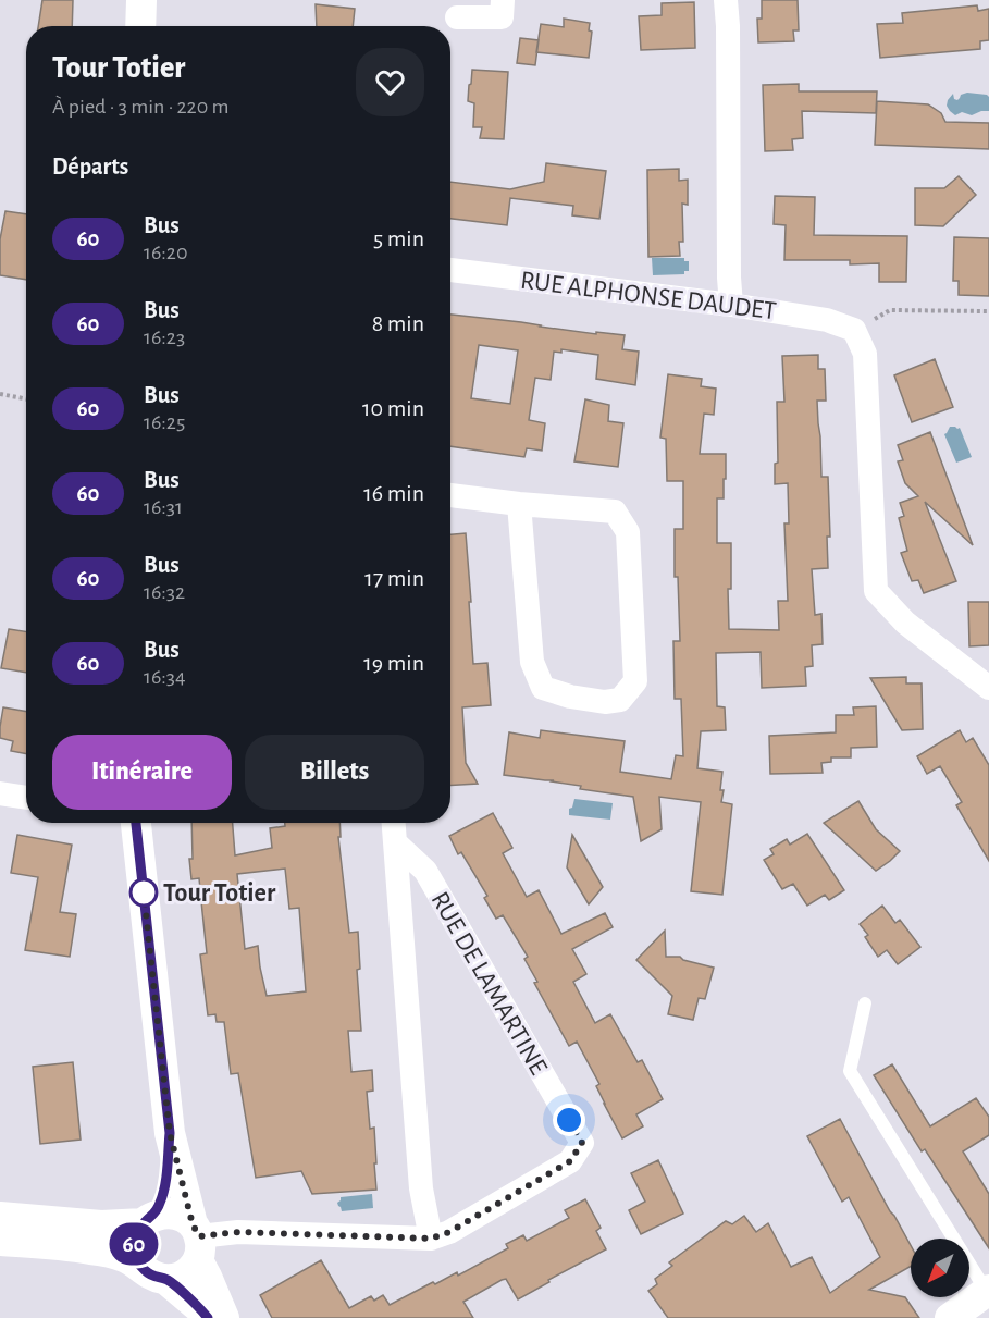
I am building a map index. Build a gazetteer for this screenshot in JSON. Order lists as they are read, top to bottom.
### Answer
{
  "streets": {
    "street": ["RUE ALPHONSE DAUDET", "RUE DE LAMARTINE"]
  },
  "places": ["Tour Totier"],
  "lines": ["bus line 60"],
  "north": "bottom left",
  "page": {
    "on_map": "60",
    "heading": [
      ["Tour Totier", "À pied · 3 min · 220 m"],
      "Départs"
    ],
    "list": [
      {
        "mark": "60",
        "name": "Bus",
        "note": "16:20",
        "value": "5 min"
      },
      {
        "mark": "60",
        "name": "Bus",
        "note": "16:23",
        "value": "8 min"
      },
      {
        "mark": "60",
        "name": "Bus",
        "note": "16:25",
        "value": "10 min"
      },
      {
        "mark": "60",
        "name": "Bus",
        "note": "16:31",
        "value": "16 min"
      },
      {
        "mark": "60",
        "name": "Bus",
        "note": "16:32",
        "value": "17 min"
      },
      {
        "mark": "60",
        "name": "Bus",
        "note": "16:34",
        "value": "19 min"
      }
    ],
    "buttons": ["Itinéraire", "Billets"]
  }
}
